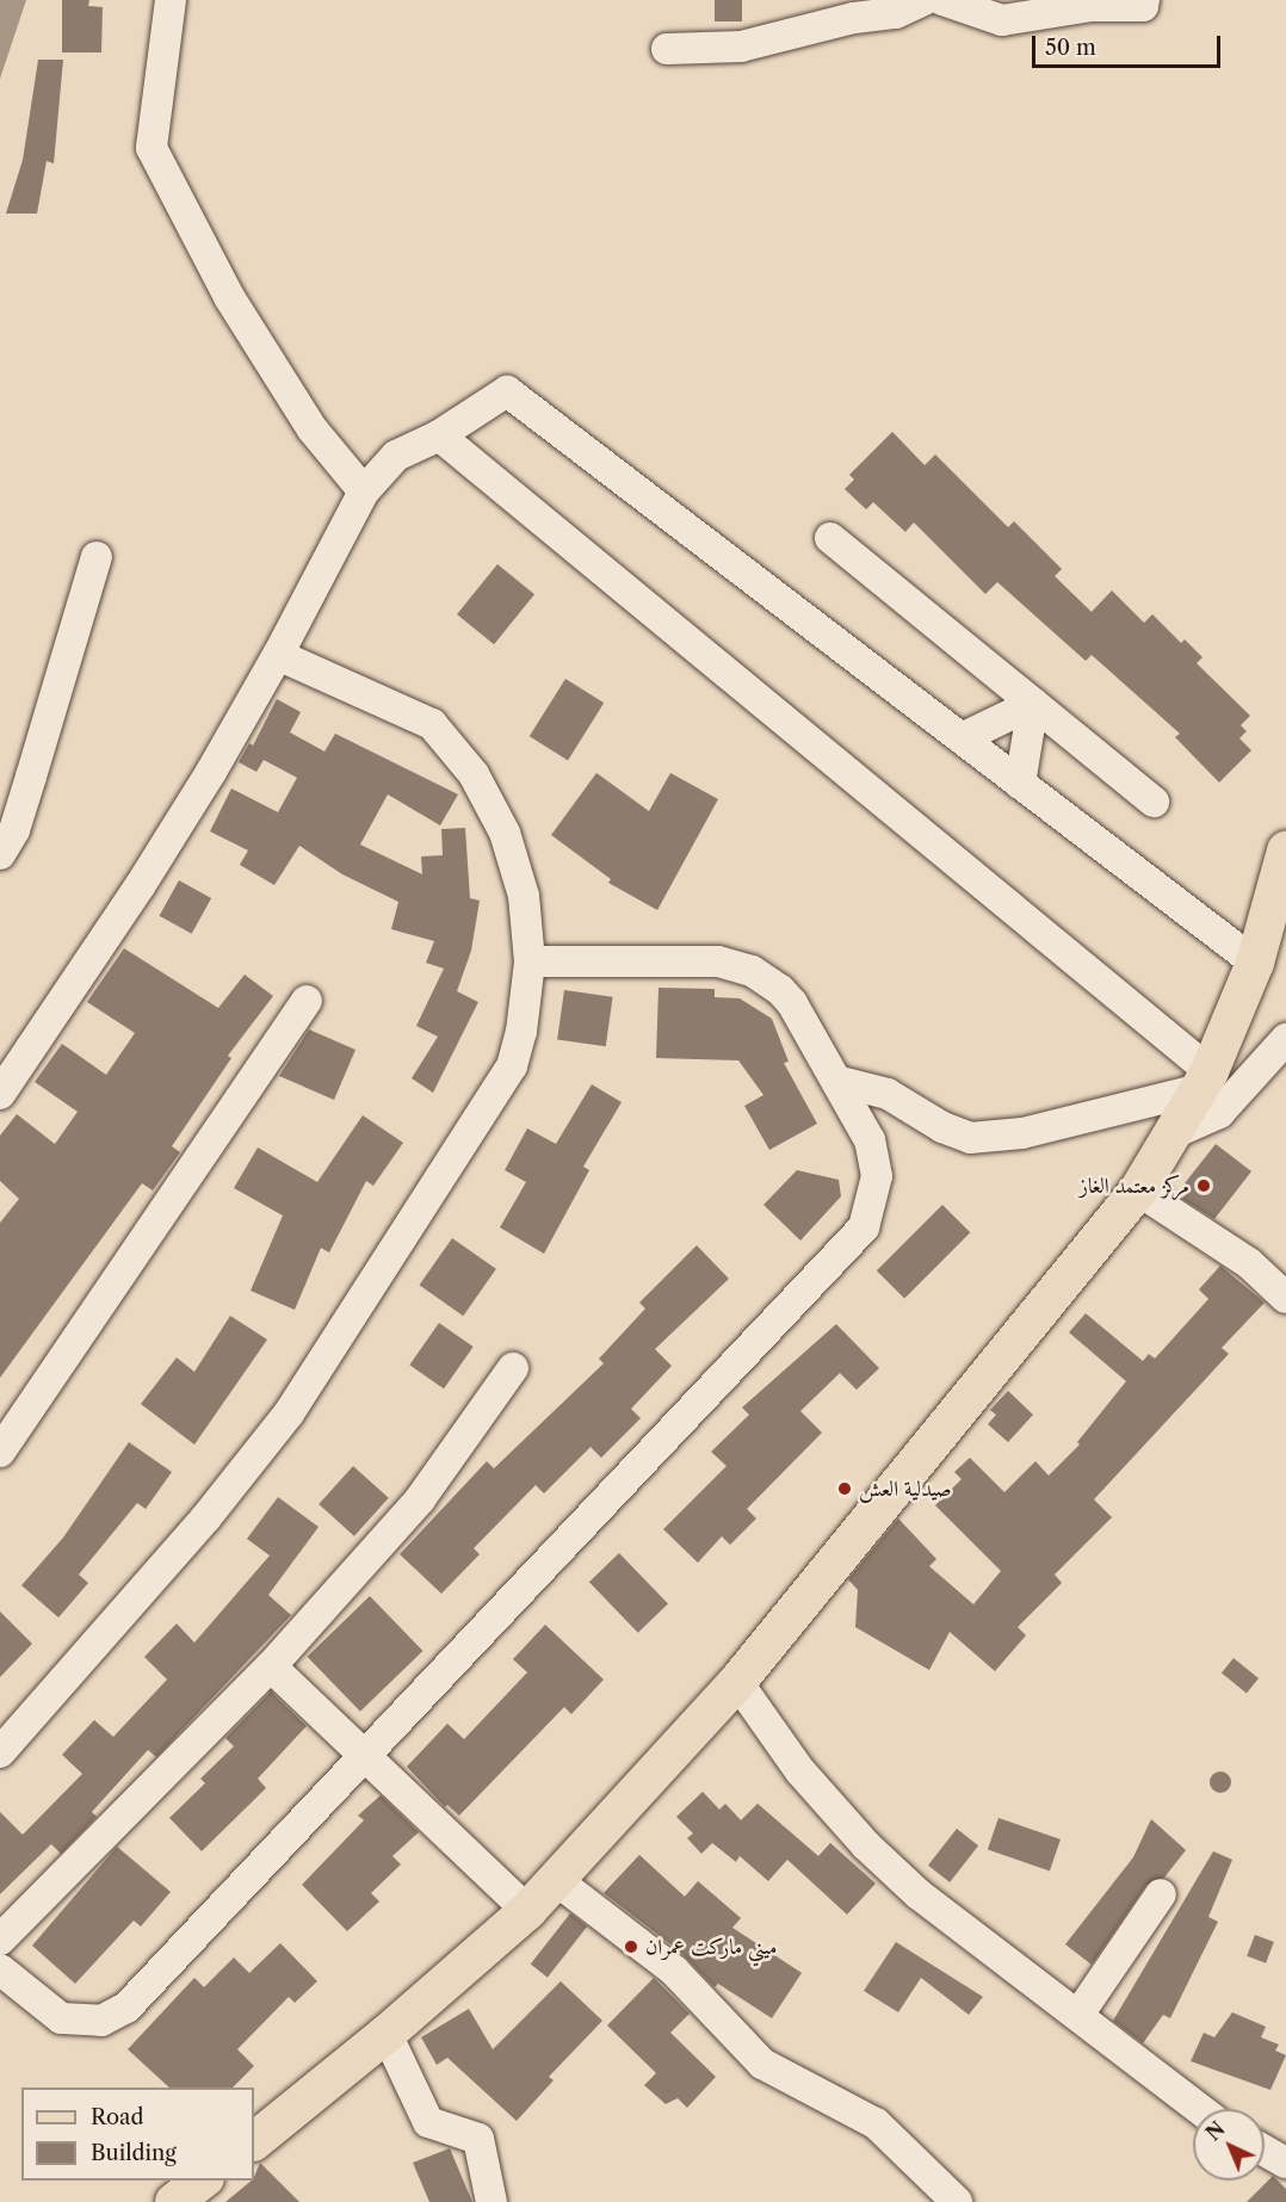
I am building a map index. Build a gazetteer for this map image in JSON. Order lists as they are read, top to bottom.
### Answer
{
  "places": ["مركز معتمد الغاز", "صيدلية العش", "ميني ماركت عمران"],
  "legend": ["Road", "Building"],
  "scale_bar": "50 m",
  "north": "top left"
}
